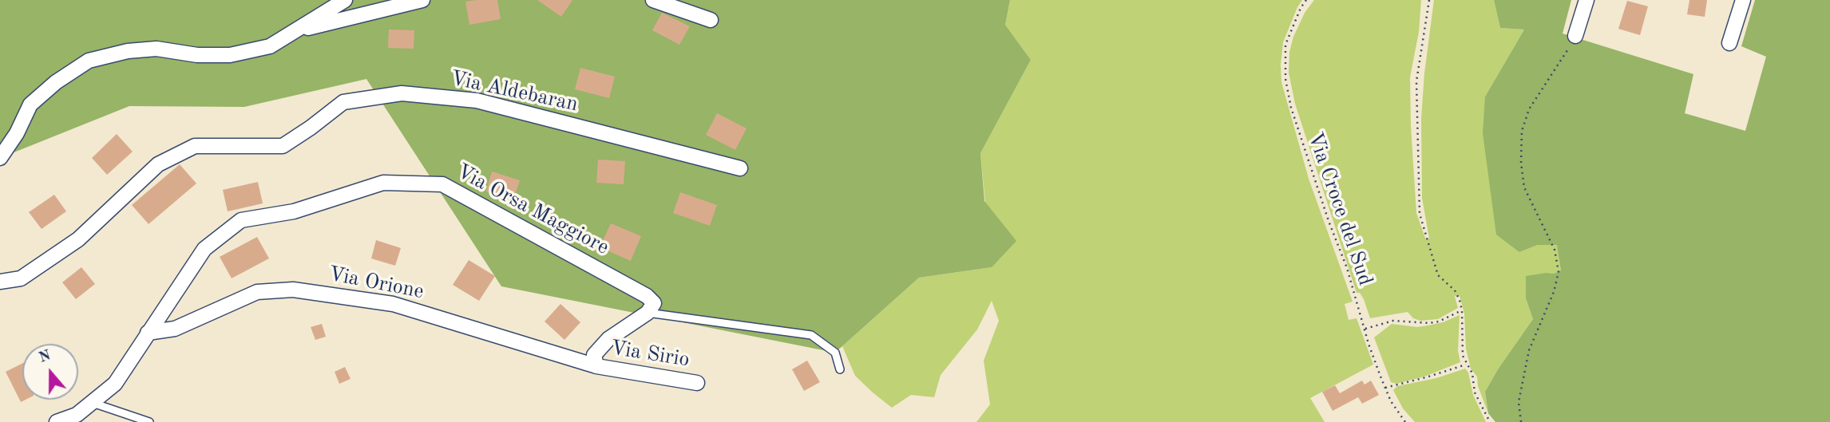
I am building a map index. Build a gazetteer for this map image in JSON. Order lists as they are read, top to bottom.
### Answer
{
  "streets": {
    "street": [
      "Via Aldebaran",
      "Via Orsa Maggiore",
      "Via Orione",
      "Via Sirio"
    ],
    "path": ["Via Croce del Sud"]
  },
  "crossings": [
    ["Via Orsa Maggiore", "Via Orione"],
    ["Via Orsa Maggiore", "Via Sirio"],
    ["Via Orione", "Via Sirio"]
  ],
  "north": "top"
}
